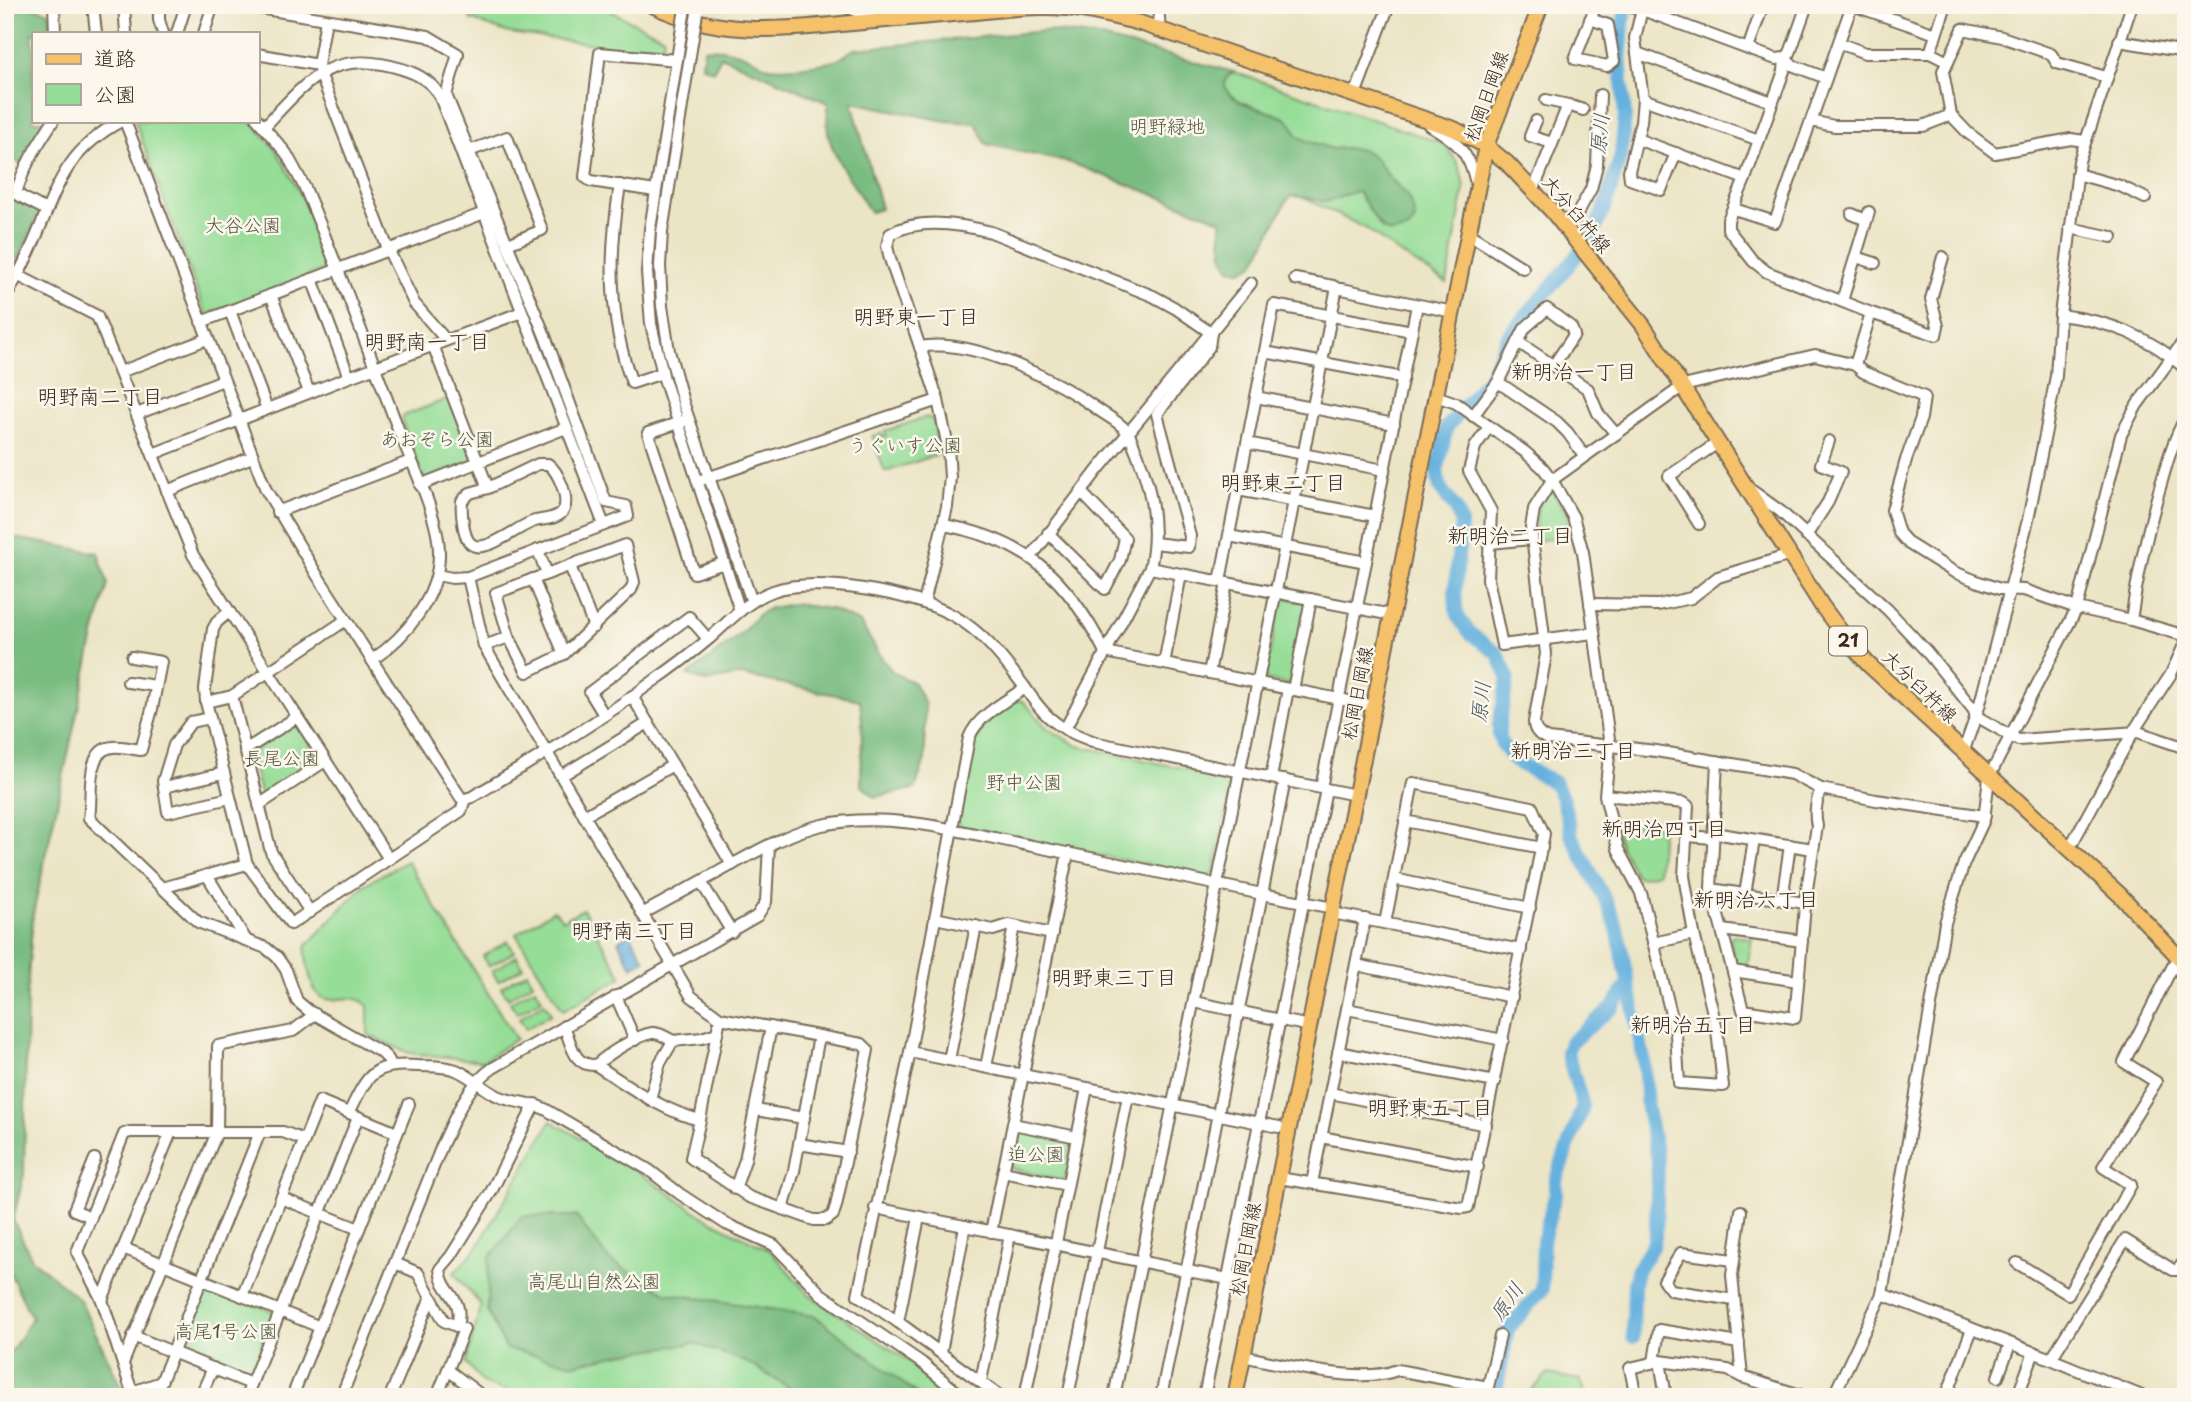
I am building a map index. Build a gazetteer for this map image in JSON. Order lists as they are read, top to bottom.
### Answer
{
  "streets": {
    "main road": ["松岡日岡線", "大分臼杵線", "21"]
  },
  "crossings": [
    ["松岡日岡線", "大分臼杵線"]
  ],
  "districts": [
    "明野東一丁目",
    "明野南一丁目",
    "新明治一丁目",
    "明野南二丁目",
    "明野東二丁目",
    "新明治二丁目",
    "新明治三丁目",
    "新明治四丁目",
    "新明治六丁目",
    "明野南三丁目",
    "明野東三丁目",
    "新明治五丁目",
    "明野東五丁目"
  ],
  "water": ["原川"],
  "parks": [
    "明野緑地",
    "大谷公園",
    "あおぞら公園",
    "うぐいす公園",
    "長尾公園",
    "野中公園",
    "迫公園",
    "高尾山自然公園",
    "高尾1号公園"
  ],
  "legend": ["道路", "公園"]
}
